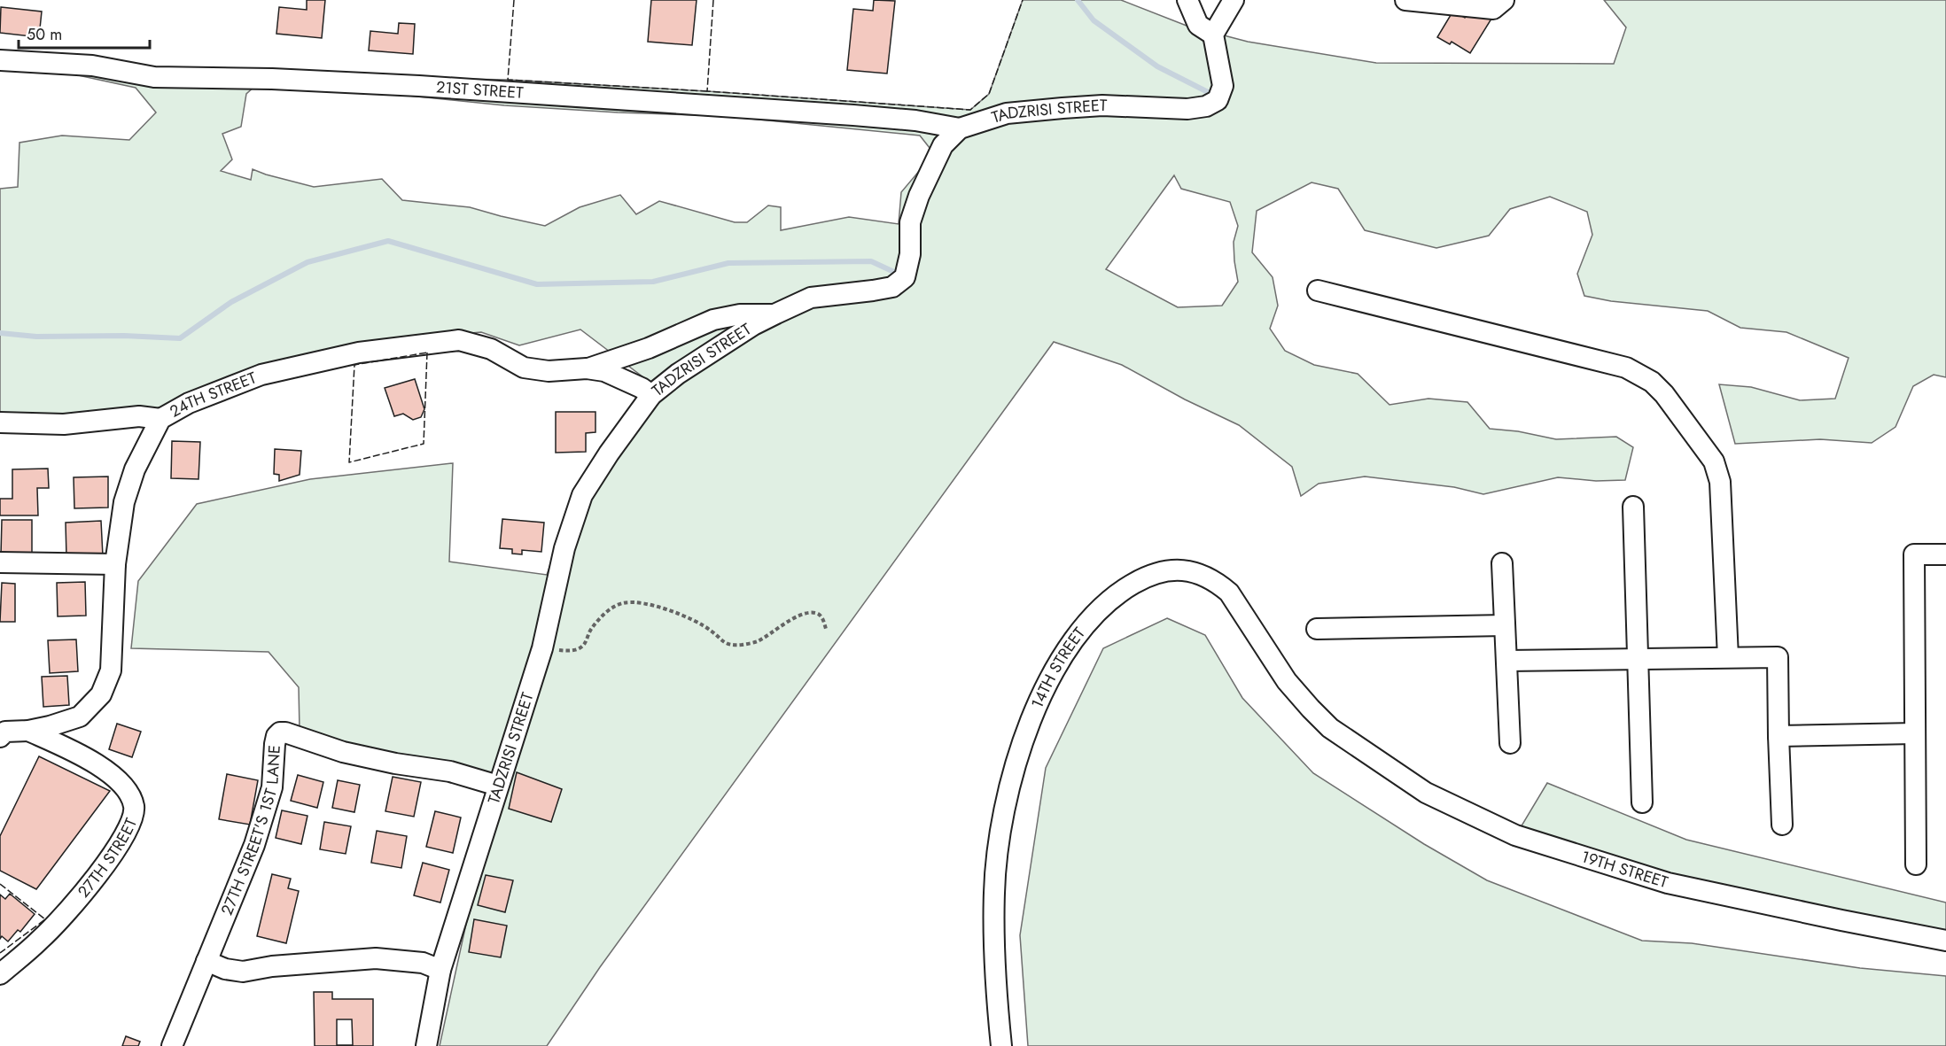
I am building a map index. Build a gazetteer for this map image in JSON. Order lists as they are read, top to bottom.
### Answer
{
  "streets": {
    "street": [
      "21ST STREET",
      "TADZRISI STREET",
      "24TH STREET",
      "14TH STREET",
      "27TH STREET'S 1ST LANE",
      "27TH STREET",
      "19TH STREET"
    ]
  },
  "crossings": [
    ["21ST STREET", "TADZRISI STREET"],
    ["TADZRISI STREET", "24TH STREET"],
    ["TADZRISI STREET", "27TH STREET'S 1ST LANE"],
    ["24TH STREET", "27TH STREET"],
    ["14TH STREET", "19TH STREET"]
  ],
  "scale_bar": "50 m"
}
